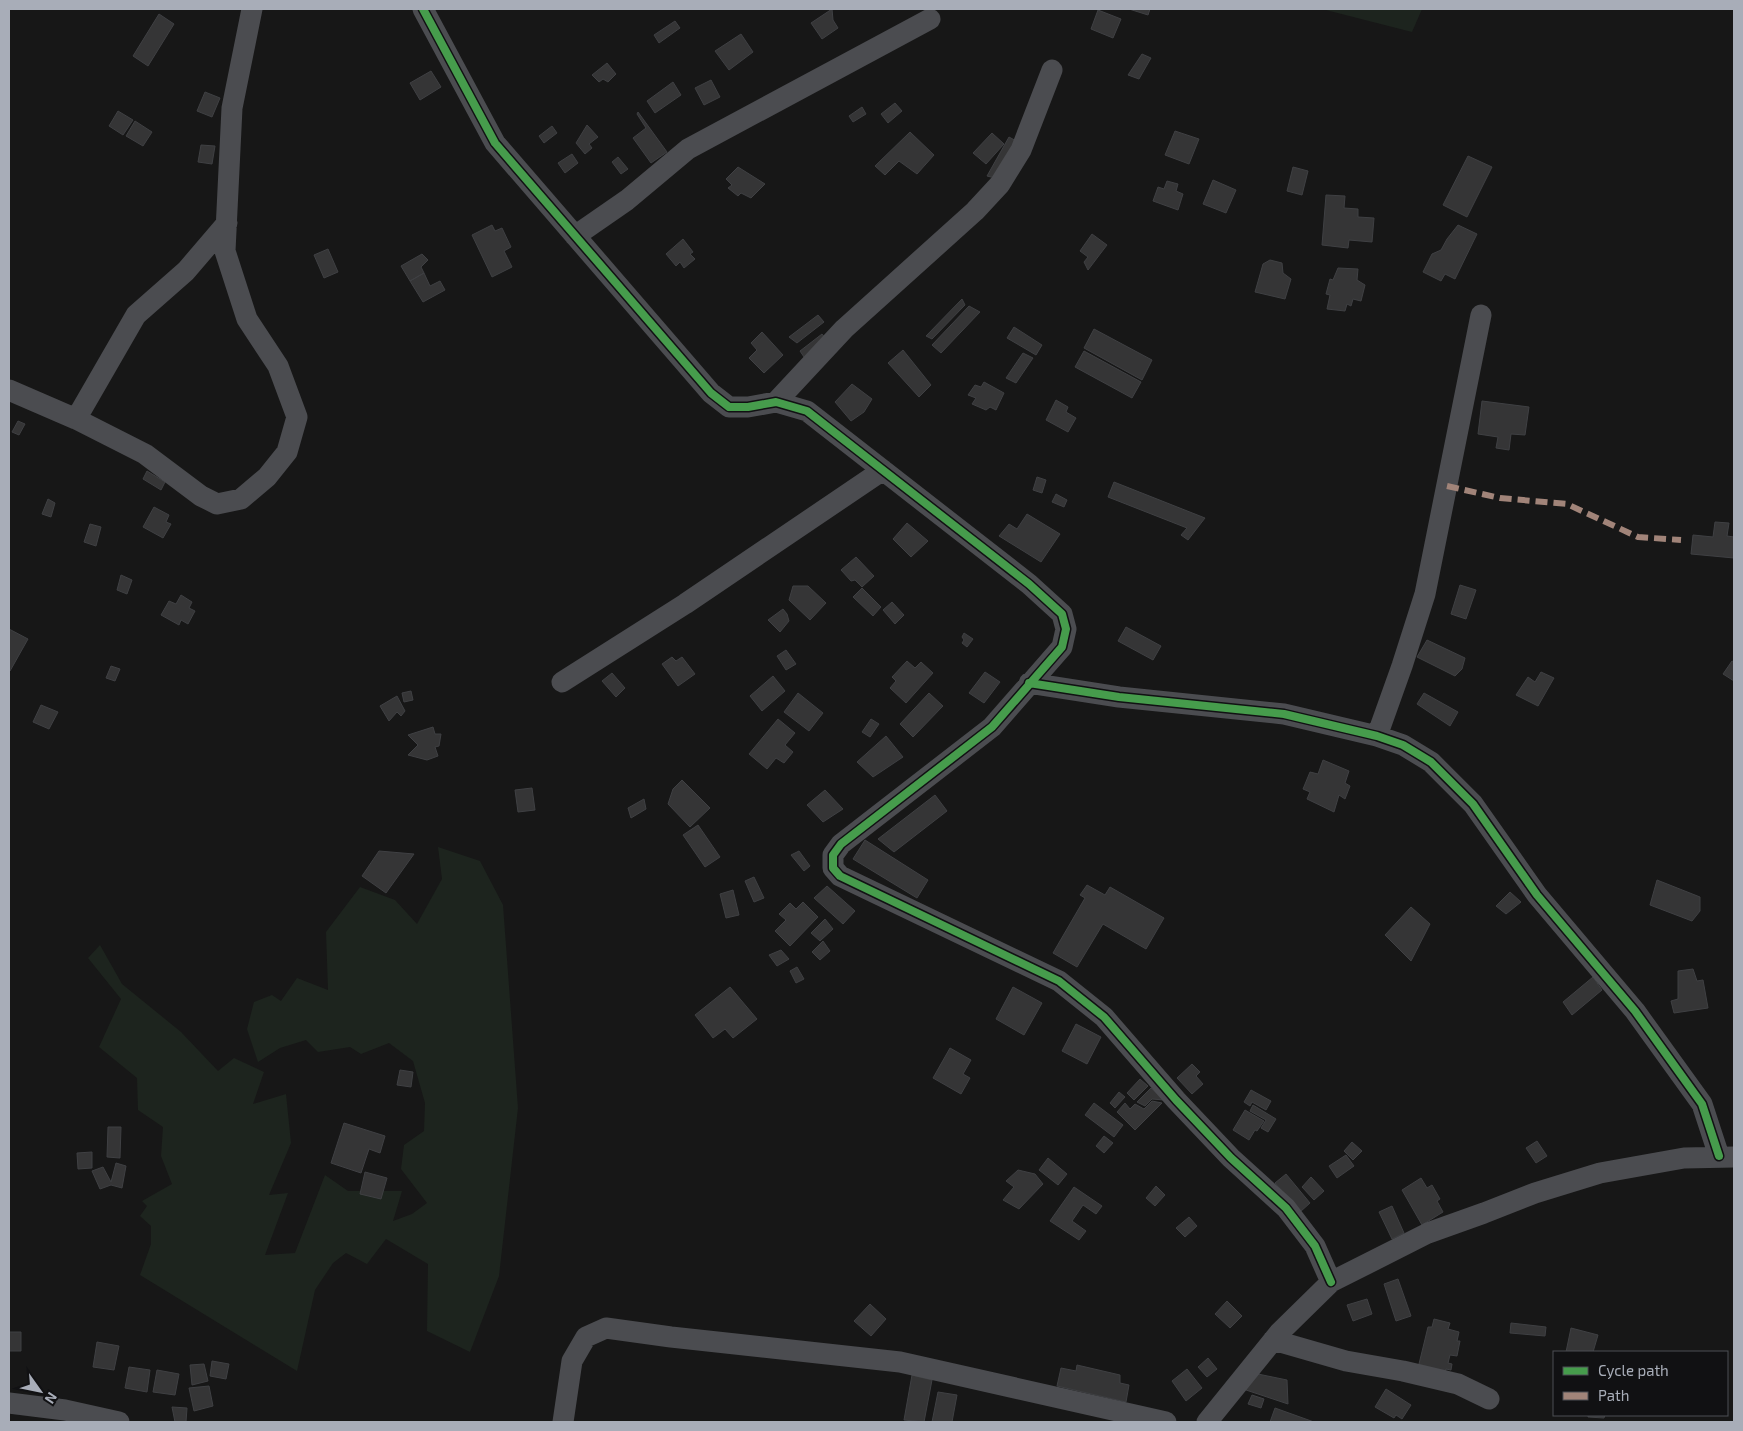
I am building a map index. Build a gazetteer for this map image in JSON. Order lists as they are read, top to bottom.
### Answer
{
  "legend": ["Cycle path", "Path"],
  "north": "bottom right"
}
